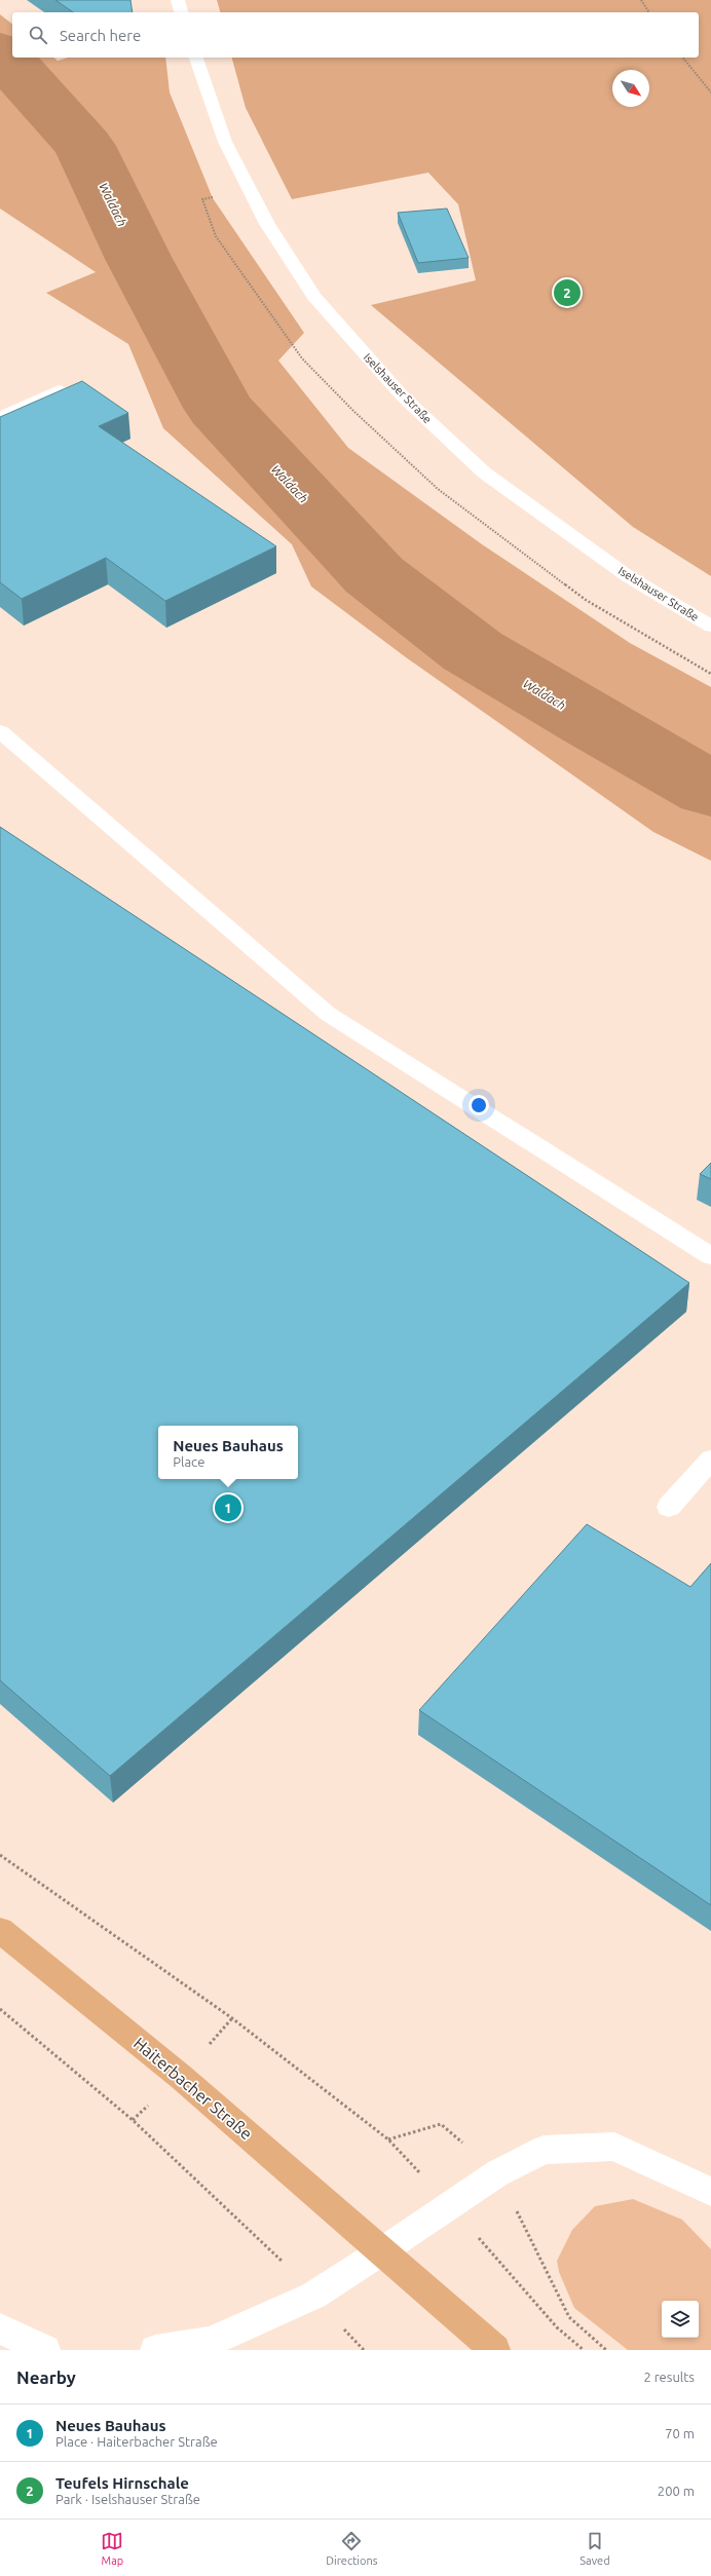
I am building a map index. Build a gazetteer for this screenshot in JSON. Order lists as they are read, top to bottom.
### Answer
{
  "streets": {
    "main road": ["Haiterbacher Straße"],
    "street": ["Iselshauser Straße"]
  },
  "water": ["Waldach"],
  "north": "bottom right",
  "page": {
    "search": "Search here",
    "pins": ["2", "1"],
    "popup": ["Neues Bauhaus", "Place"],
    "heading": ["Nearby", "2 results"],
    "list": [
      {
        "mark": "1",
        "name": "Neues Bauhaus",
        "note": "Place · Haiterbacher Straße",
        "value": "70 m"
      },
      {
        "mark": "2",
        "name": "Teufels Hirnschale",
        "note": "Park · Iselshauser Straße",
        "value": "200 m"
      }
    ],
    "nav": ["Map", "Directions", "Saved"]
  }
}
